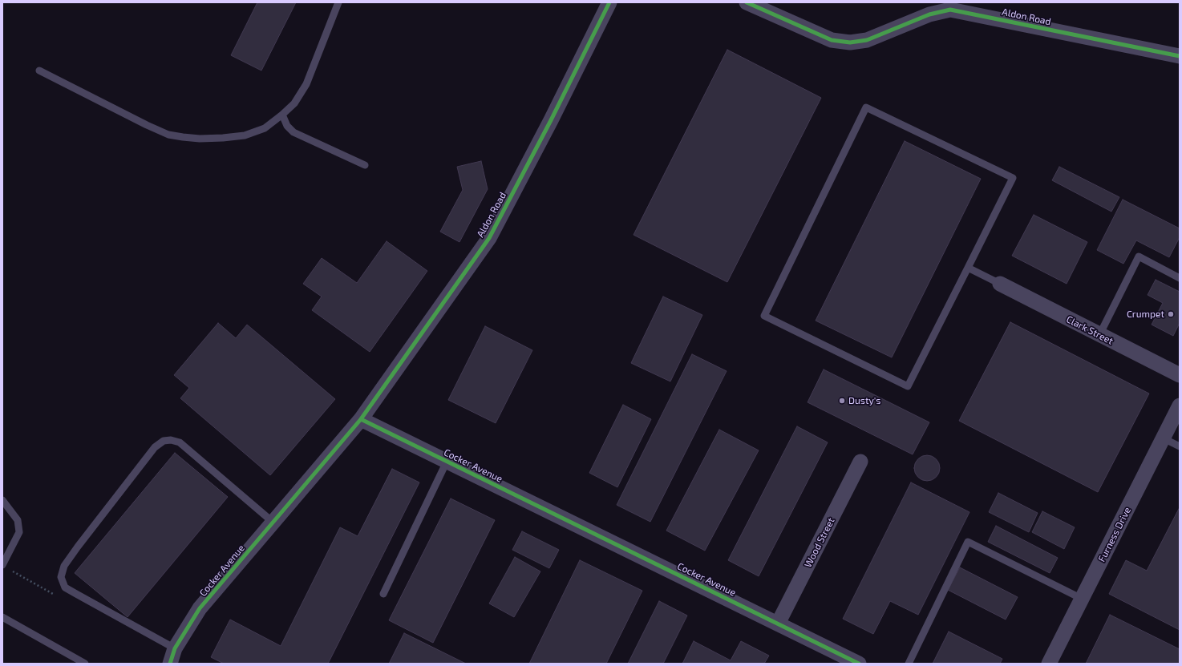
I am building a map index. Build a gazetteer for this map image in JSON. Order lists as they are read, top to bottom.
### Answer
{
  "streets": {
    "street": [
      "Aldon Road",
      "Clark Street",
      "Cocker Avenue",
      "Furness Drive",
      "Wood Street"
    ]
  },
  "crossings": [
    ["Aldon Road", "Cocker Avenue"],
    ["Cocker Avenue", "Wood Street"]
  ],
  "places": ["Crumpet", "Dusty's"]
}
